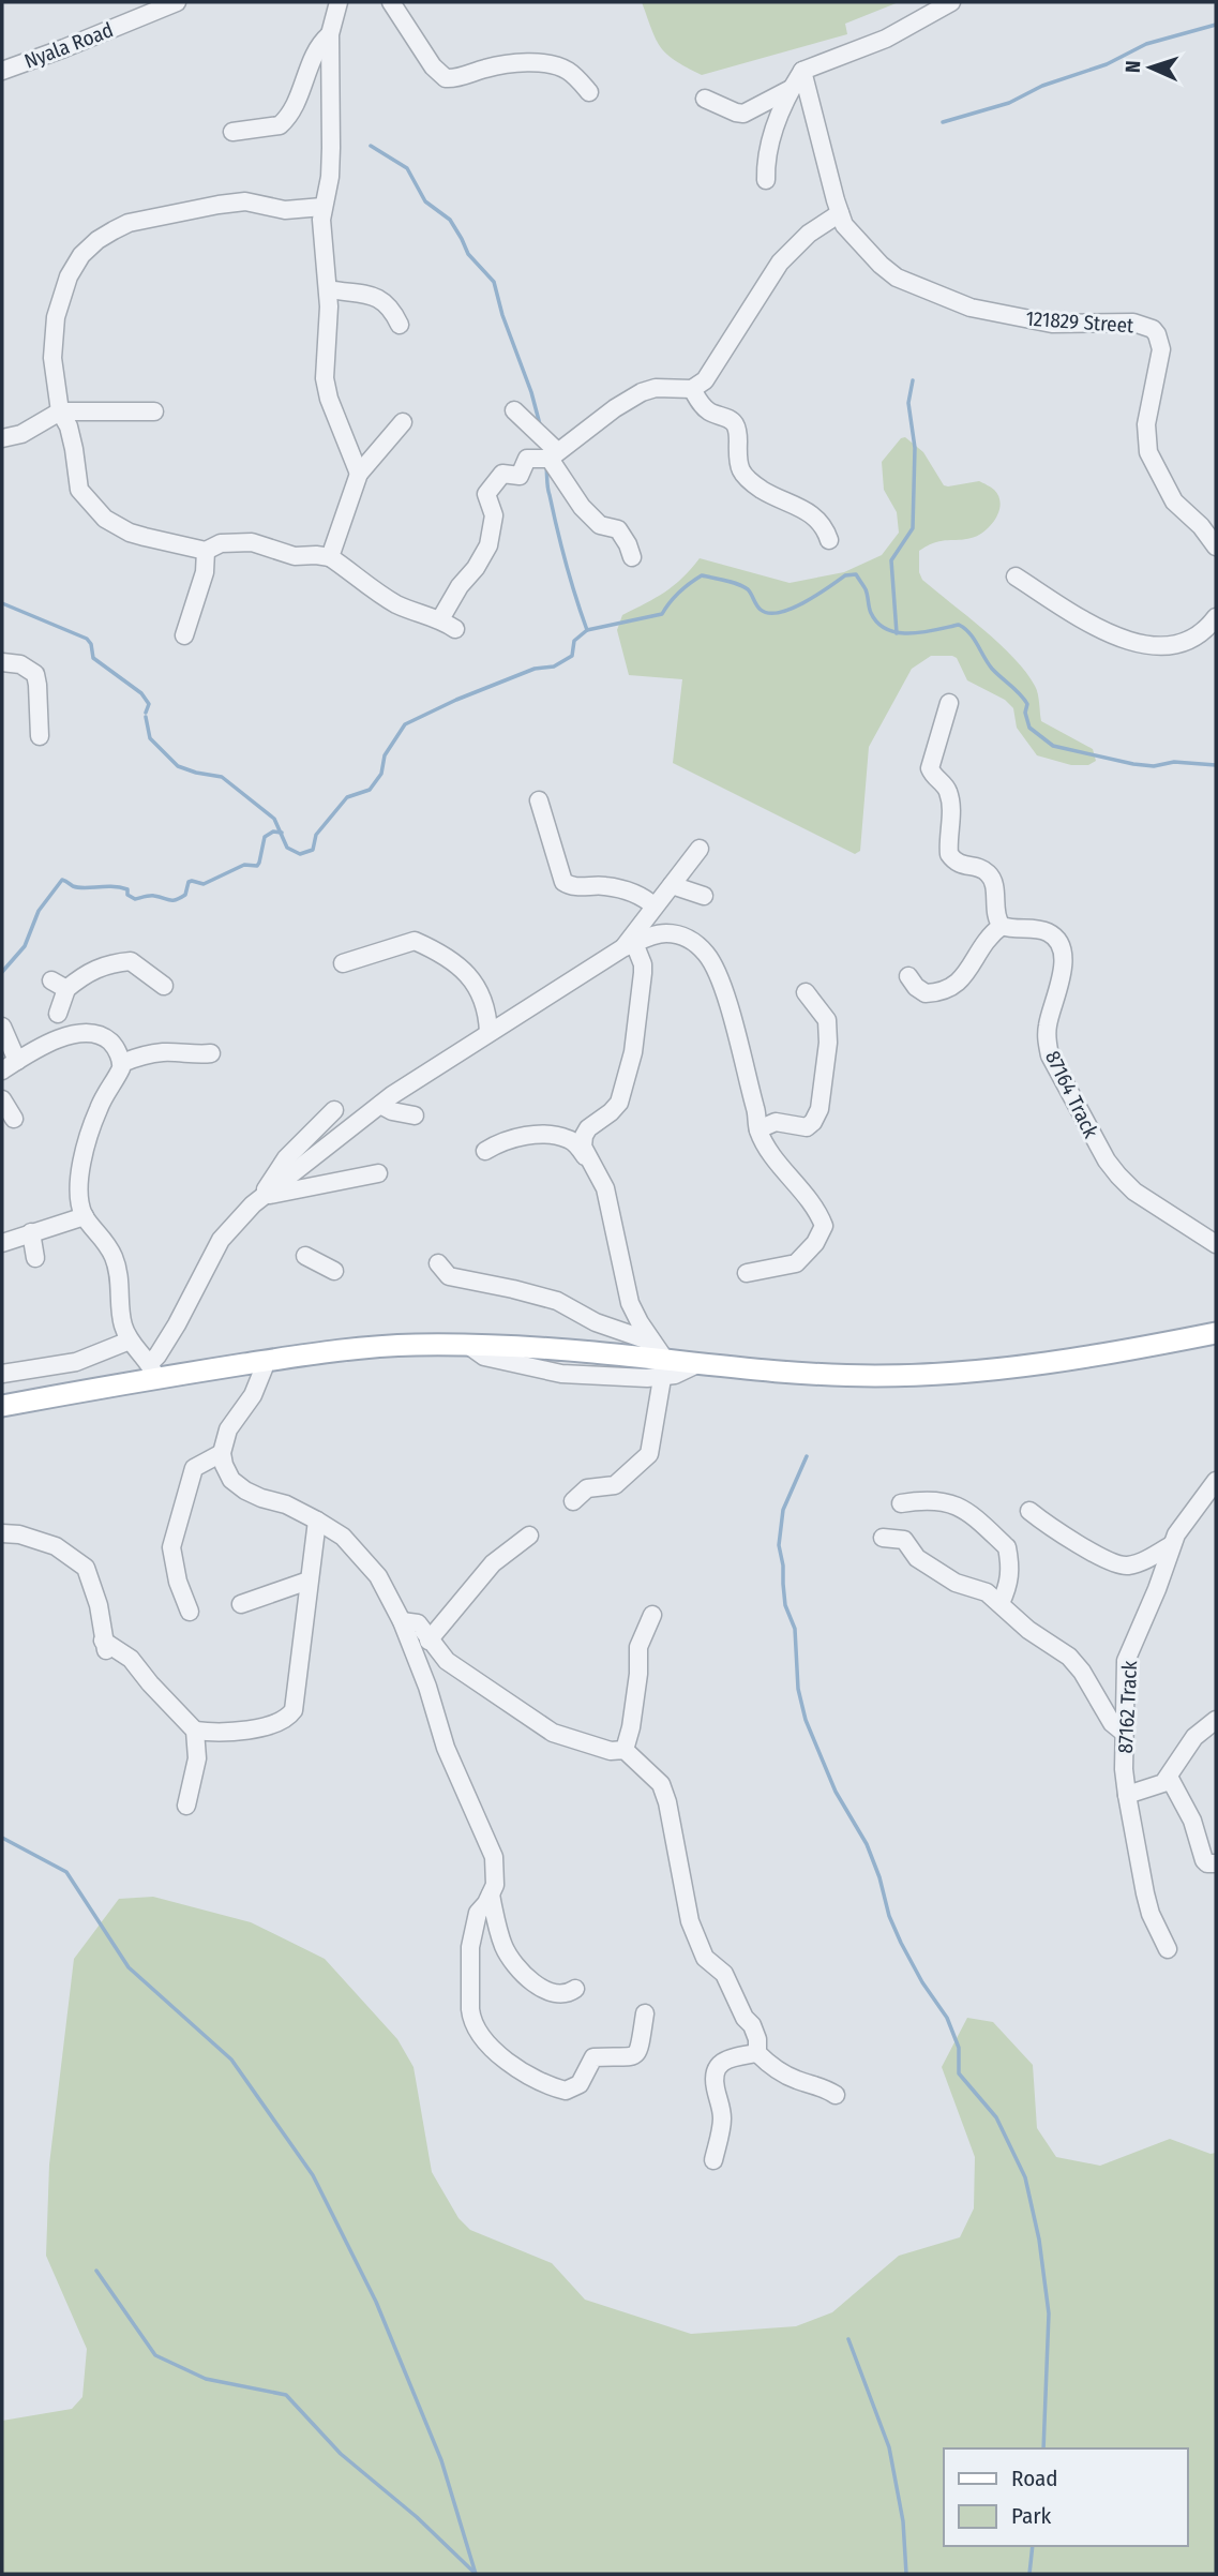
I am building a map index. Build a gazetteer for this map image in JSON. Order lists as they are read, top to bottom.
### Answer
{
  "streets": {
    "street": [
      "Nyala Road",
      "121829 Street",
      "87164 Track",
      "87162 Track"
    ]
  },
  "legend": ["Road", "Park"],
  "north": "left"
}
